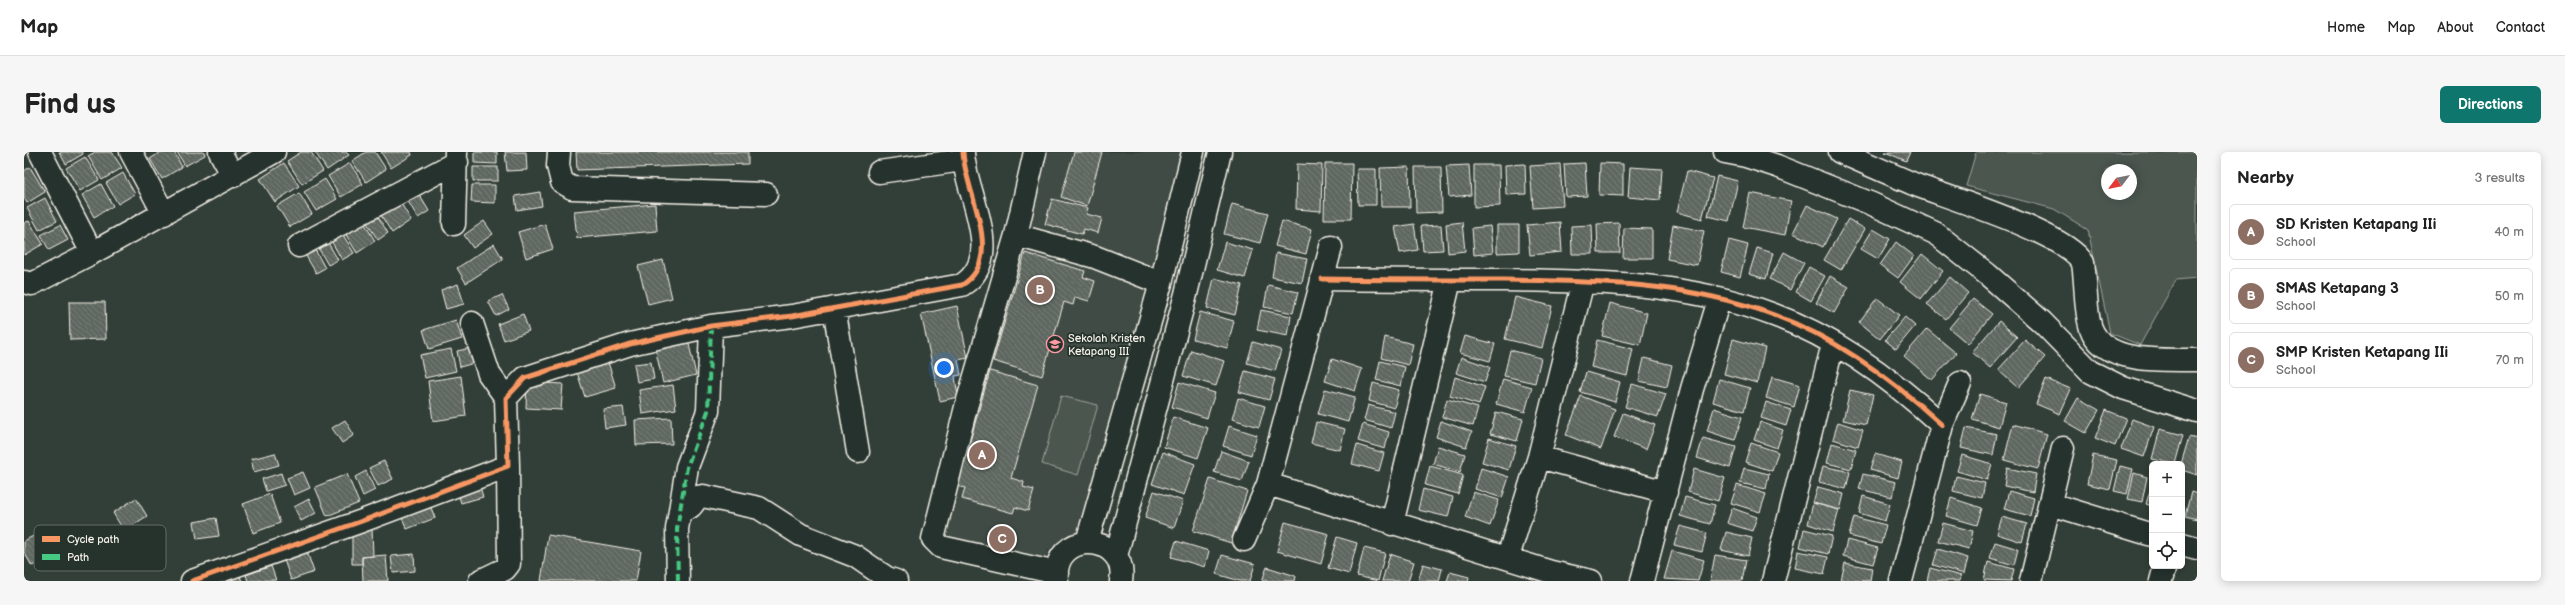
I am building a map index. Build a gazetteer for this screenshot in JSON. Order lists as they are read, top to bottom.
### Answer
{
  "places": {
    "school or university": ["Sekolah Kristen Ketapang III"]
  },
  "legend": ["Cycle path", "Path"],
  "north": "bottom left",
  "page": {
    "header": "Map",
    "nav": [
      "Home",
      "Map",
      "About",
      "Contact"
    ],
    "buttons": "Directions",
    "title": "Find us",
    "heading": ["Nearby", "3 results"],
    "list": [
      {
        "mark": "A",
        "name": "SD Kristen Ketapang IIi",
        "note": "School",
        "value": "40 m"
      },
      {
        "mark": "B",
        "name": "SMAS Ketapang 3",
        "note": "School",
        "value": "50 m"
      },
      {
        "mark": "C",
        "name": "SMP Kristen Ketapang IIi",
        "note": "School",
        "value": "70 m"
      }
    ],
    "pins": ["B", "A", "C"],
    "map_buttons": ["+", "−"]
  }
}
